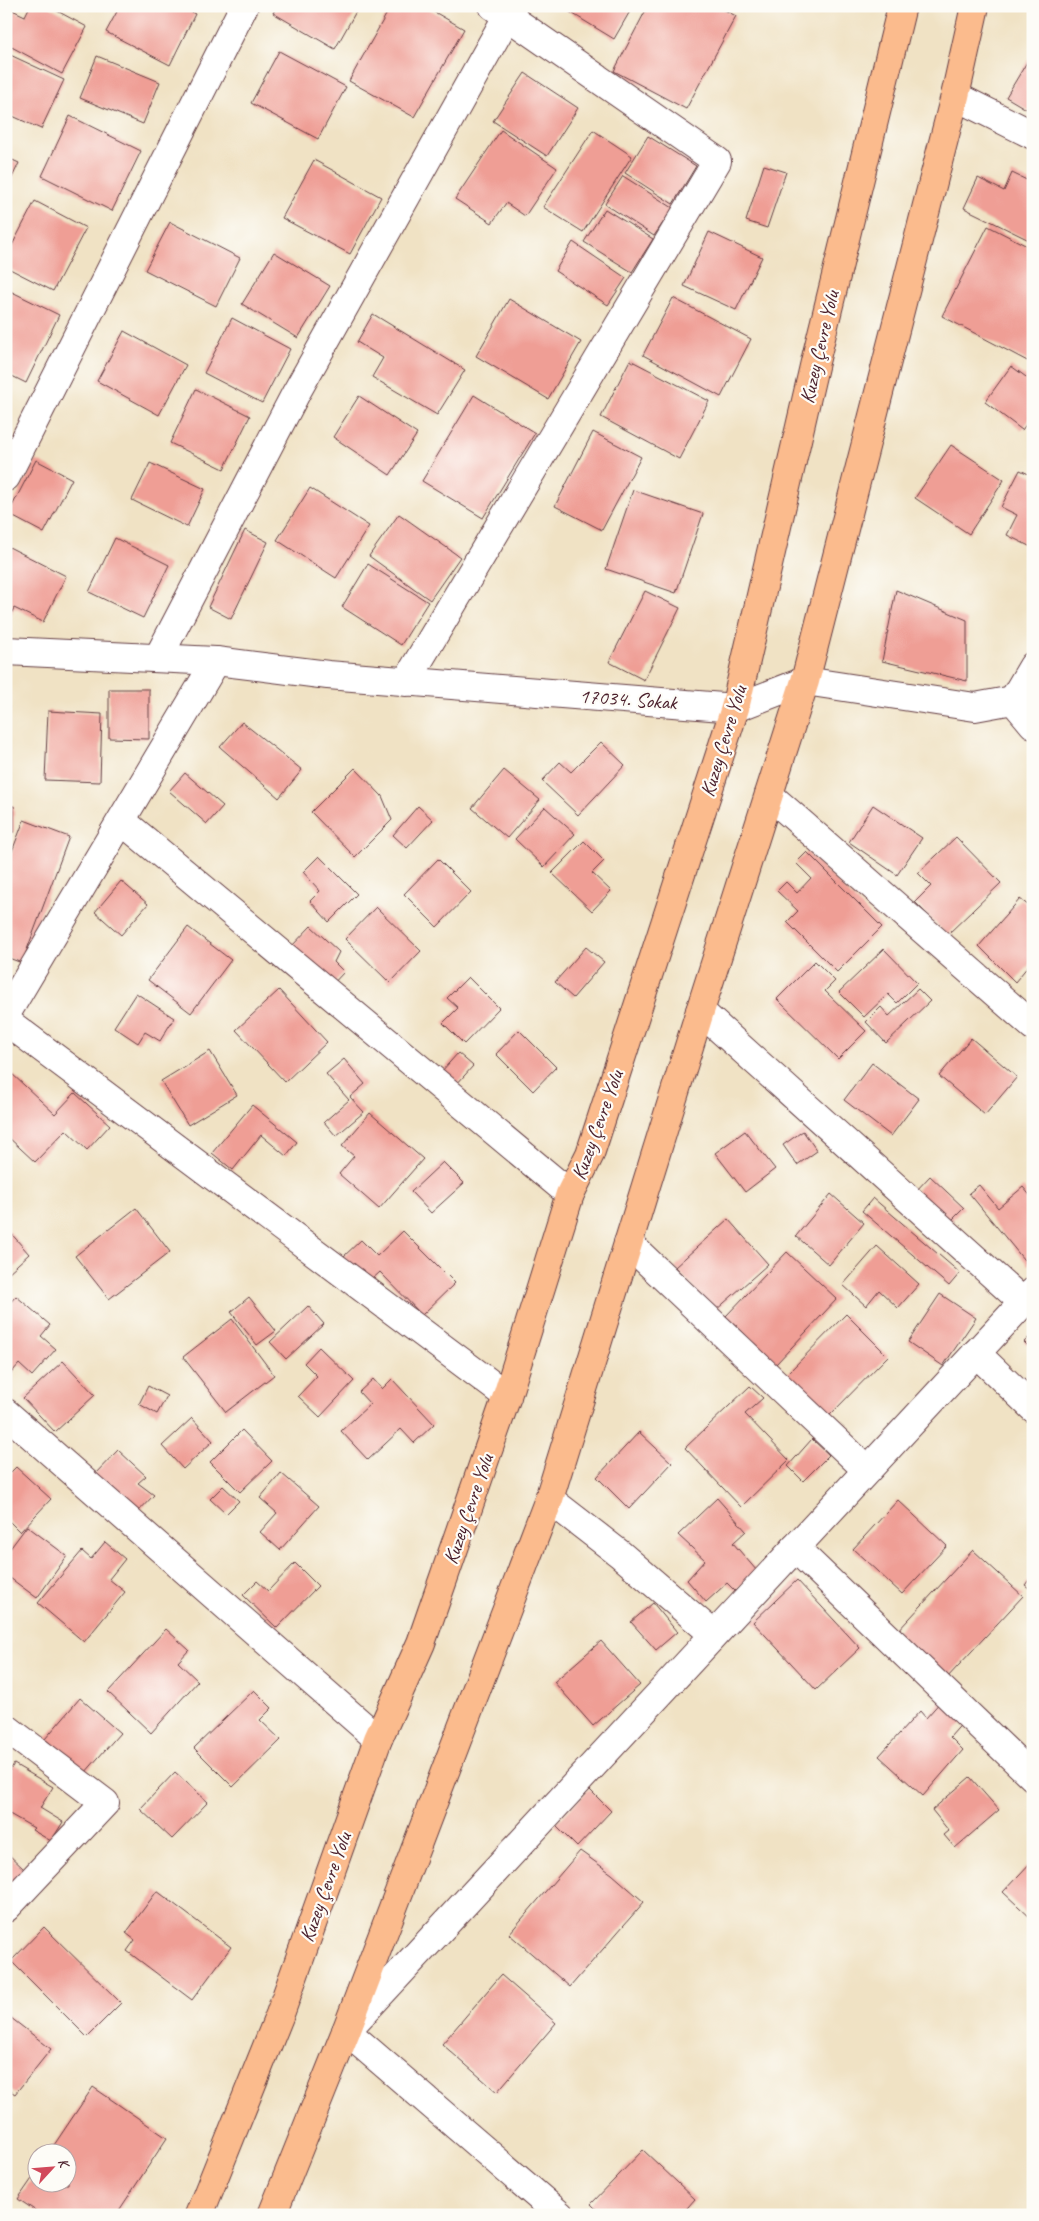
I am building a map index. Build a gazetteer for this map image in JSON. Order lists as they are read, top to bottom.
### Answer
{
  "streets": {
    "highway": ["Kuzey Çevre Yolu"],
    "street": ["17034. Sokak"]
  },
  "crossings": [
    ["Kuzey Çevre Yolu", "17034. Sokak"]
  ],
  "north": "top right"
}
